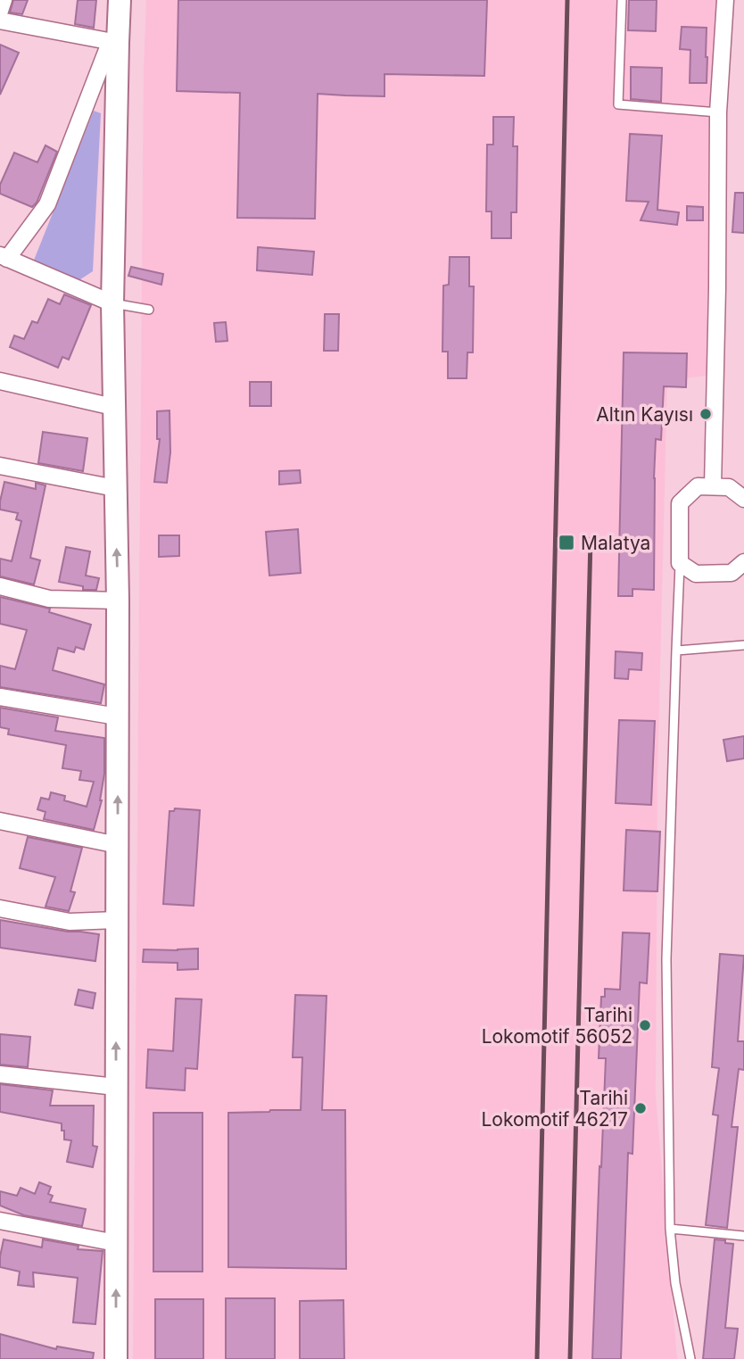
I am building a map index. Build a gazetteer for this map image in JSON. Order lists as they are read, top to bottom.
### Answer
{
  "places": {
    "other": ["Altın Kayısı", "Tarihi Lokomotif 56052", "Tarihi Lokomotif 46217"],
    "transit": ["Malatya"]
  }
}
